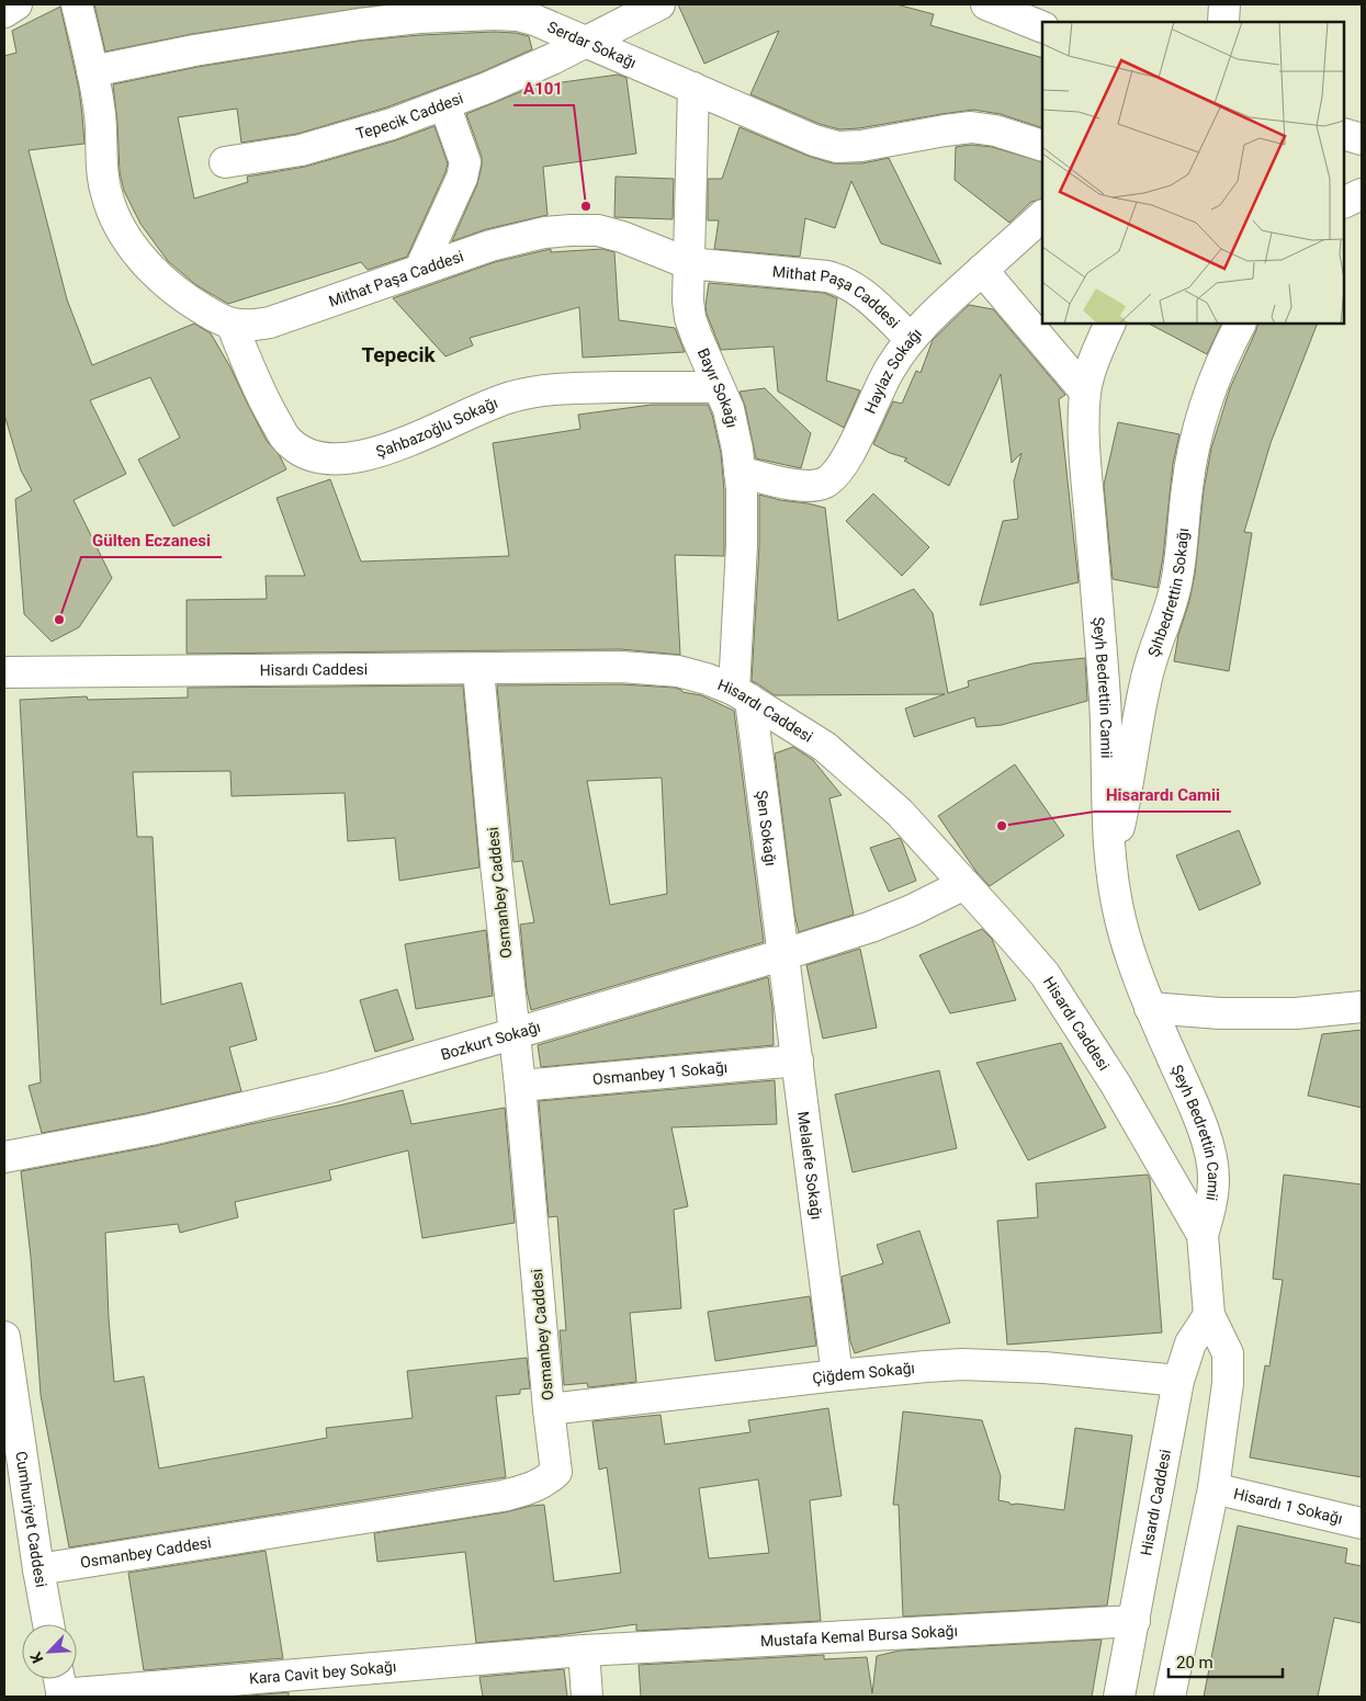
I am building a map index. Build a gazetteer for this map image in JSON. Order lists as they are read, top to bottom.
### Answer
{
  "streets": {
    "street": [
      "Serdar Sokağı",
      "Tepecik Caddesi",
      "Mithat Paşa Caddesi",
      "Haylaz Sokağı",
      "Bayır Sokağı",
      "Şahbazoğlu Sokağı",
      "Şıhbedrettin Sokağı",
      "Hisardı Caddesi",
      "Şeyh Bedrettin Camii",
      "Şen Sokağı",
      "Osmanbey Caddesi",
      "Bozkurt Sokağı",
      "Osmanbey 1 Sokağı",
      "Melalefe Sokağı",
      "Çiğdem Sokağı",
      "Hisardı 1 Sokağı",
      "Cumhuriyet Caddesi",
      "Mustafa Kemal Bursa Sokağı",
      "Kara Cavit bey Sokağı"
    ]
  },
  "crossings": [
    ["Serdar Sokağı", "Tepecik Caddesi"],
    ["Serdar Sokağı", "Mithat Paşa Caddesi"],
    ["Serdar Sokağı", "Bayır Sokağı"],
    ["Mithat Paşa Caddesi", "Haylaz Sokağı"],
    ["Mithat Paşa Caddesi", "Bayır Sokağı"],
    ["Mithat Paşa Caddesi", "Şahbazoğlu Sokağı"],
    ["Haylaz Sokağı", "Bayır Sokağı"],
    ["Bayır Sokağı", "Şahbazoğlu Sokağı"],
    ["Bayır Sokağı", "Hisardı Caddesi"],
    ["Bayır Sokağı", "Şen Sokağı"],
    ["Şıhbedrettin Sokağı", "Şeyh Bedrettin Camii"],
    ["Hisardı Caddesi", "Şeyh Bedrettin Camii"],
    ["Hisardı Caddesi", "Şen Sokağı"],
    ["Hisardı Caddesi", "Osmanbey Caddesi"],
    ["Hisardı Caddesi", "Bozkurt Sokağı"],
    ["Hisardı Caddesi", "Çiğdem Sokağı"],
    ["Hisardı Caddesi", "Hisardı 1 Sokağı"],
    ["Hisardı Caddesi", "Mustafa Kemal Bursa Sokağı"],
    ["Şen Sokağı", "Bozkurt Sokağı"],
    ["Şen Sokağı", "Melalefe Sokağı"],
    ["Osmanbey Caddesi", "Bozkurt Sokağı"],
    ["Osmanbey Caddesi", "Osmanbey 1 Sokağı"],
    ["Osmanbey Caddesi", "Çiğdem Sokağı"],
    ["Osmanbey Caddesi", "Cumhuriyet Caddesi"],
    ["Bozkurt Sokağı", "Melalefe Sokağı"],
    ["Osmanbey 1 Sokağı", "Melalefe Sokağı"],
    ["Melalefe Sokağı", "Çiğdem Sokağı"],
    ["Mustafa Kemal Bursa Sokağı", "Kara Cavit bey Sokağı"]
  ],
  "districts": ["Tepecik"],
  "places": ["A101", "Gülten Eczanesi", "Hisarardı Camii"],
  "scale_bar": "20 m",
  "north": "bottom left"
}
